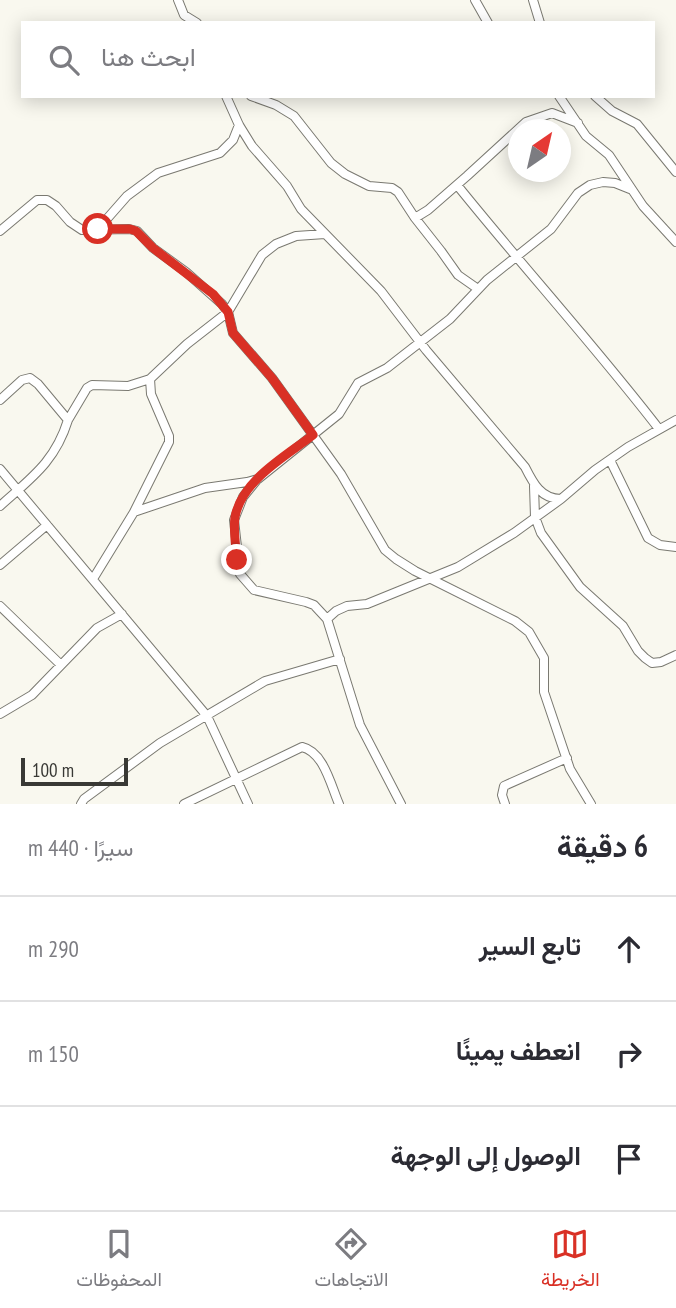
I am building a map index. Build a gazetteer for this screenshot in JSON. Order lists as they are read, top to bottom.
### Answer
{
  "scale_bar": "100 m",
  "north": "top right",
  "page": {
    "search": "ابحث هنا",
    "scale": "100 m",
    "heading": ["6 دقيقة", "سيرًا · 440 m"],
    "list": [
      ["تابع السير", "290 m"],
      ["انعطف يمينًا", "150 m"],
      "الوصول إلى الوجهة"
    ],
    "nav": ["الخريطة", "الاتجاهات", "المحفوظات"]
  }
}
